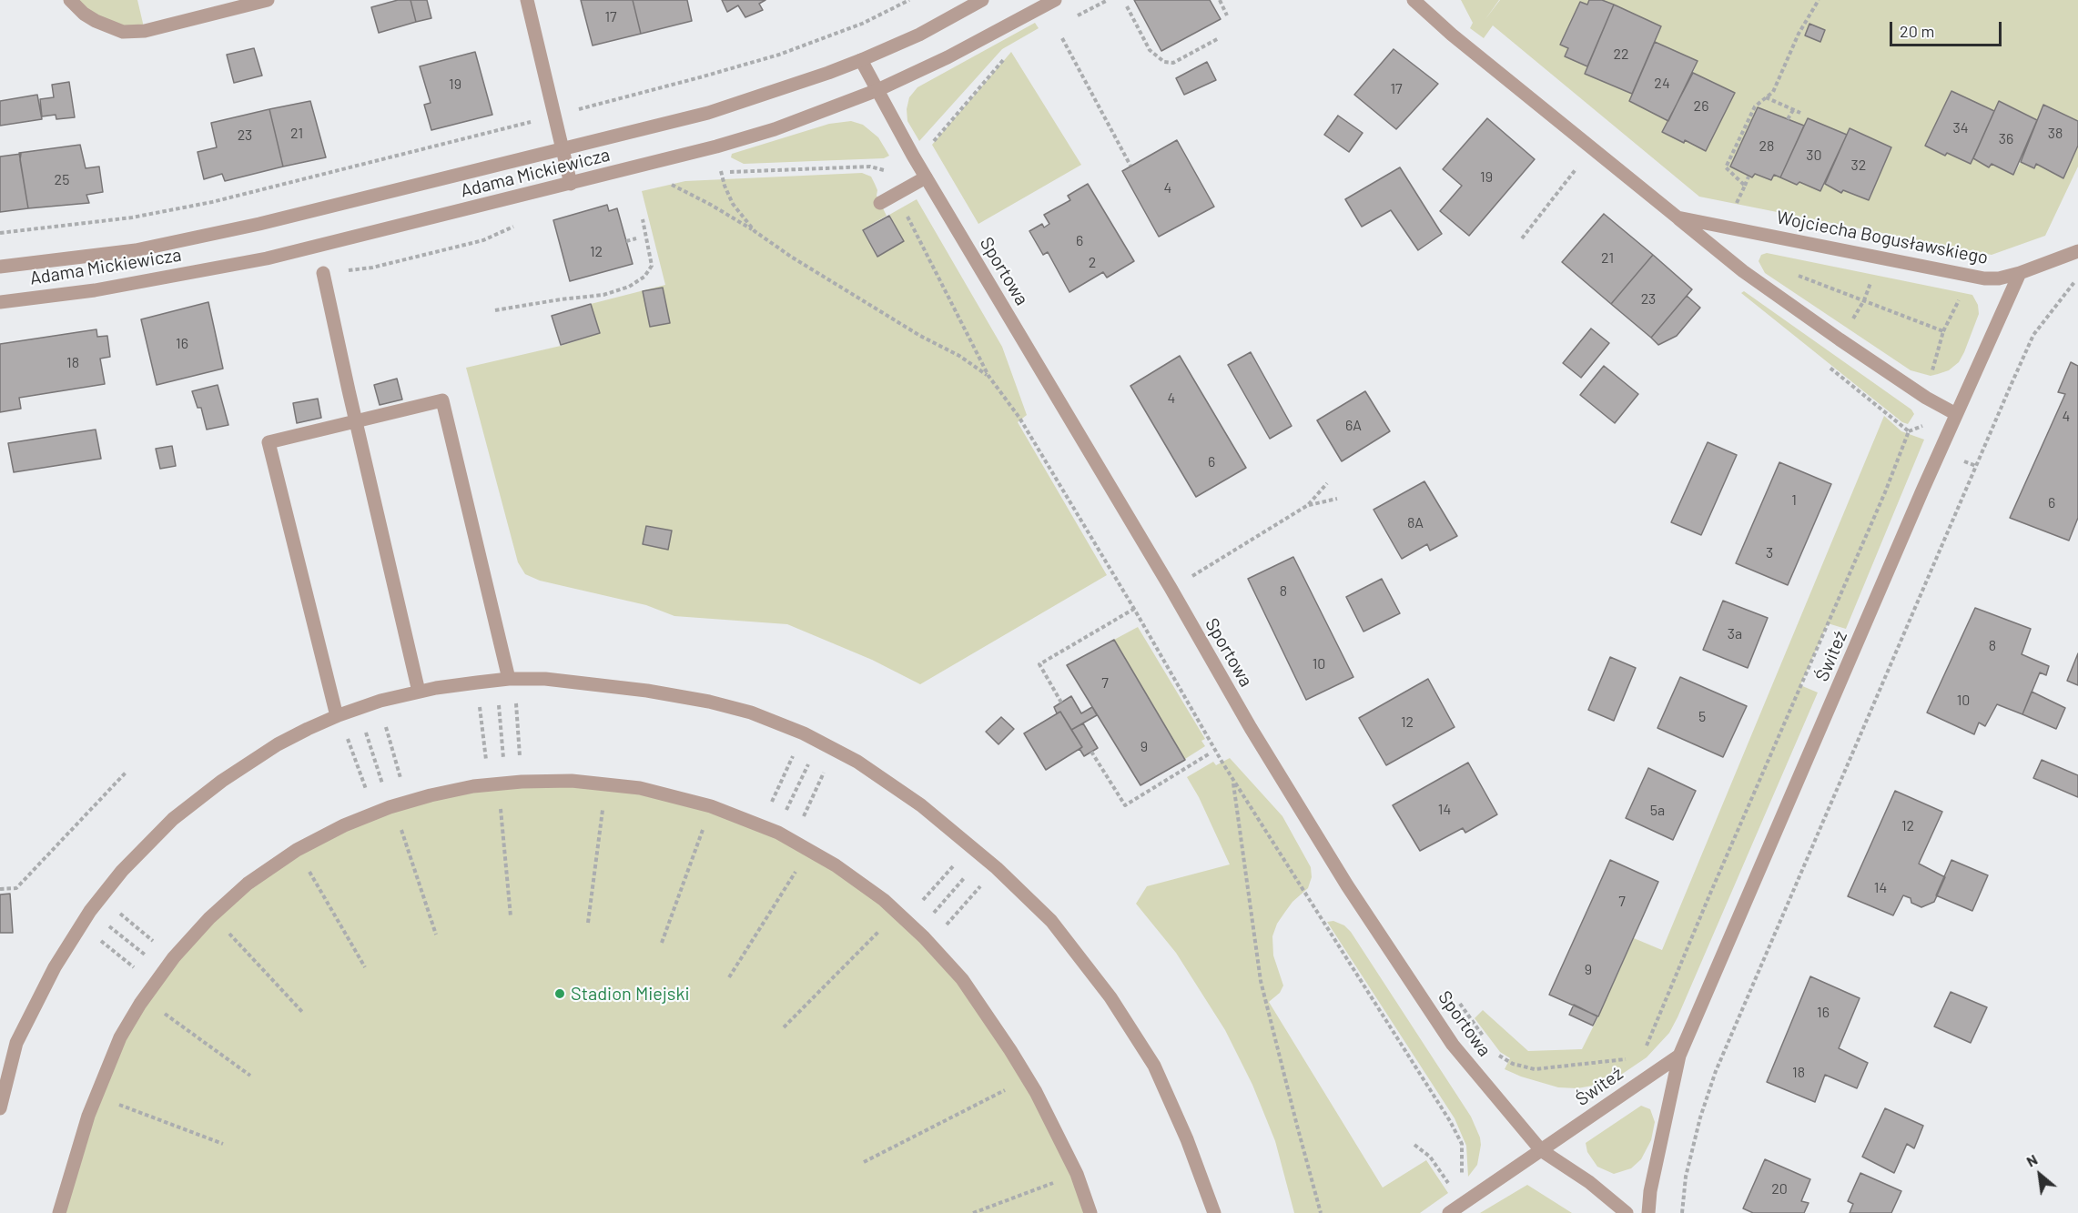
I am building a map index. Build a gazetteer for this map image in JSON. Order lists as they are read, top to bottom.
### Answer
{
  "streets": {
    "street": [
      "Adama Mickiewicza",
      "Wojciecha Bogusławskiego",
      "Sportowa",
      "Świteź"
    ]
  },
  "crossings": [
    ["Adama Mickiewicza", "Sportowa"],
    ["Wojciecha Bogusławskiego", "Świteź"],
    ["Sportowa", "Świteź"]
  ],
  "places": ["Stadion Miejski"],
  "house_numbers": [
    "17",
    "22",
    "24",
    "19",
    "17",
    "26",
    "34",
    "21",
    "38",
    "23",
    "36",
    "28",
    "30",
    "32",
    "19",
    "25",
    "4",
    "6",
    "12",
    "21",
    "2",
    "23",
    "16",
    "18",
    "4",
    "4",
    "6A",
    "6",
    "1",
    "6",
    "8A",
    "3",
    "8",
    "3a",
    "8",
    "10",
    "7",
    "10",
    "5",
    "12",
    "9",
    "14",
    "5a",
    "12",
    "14",
    "7",
    "9",
    "16",
    "18",
    "20"
  ],
  "scale_bar": "20 m",
  "north": "top left"
}
